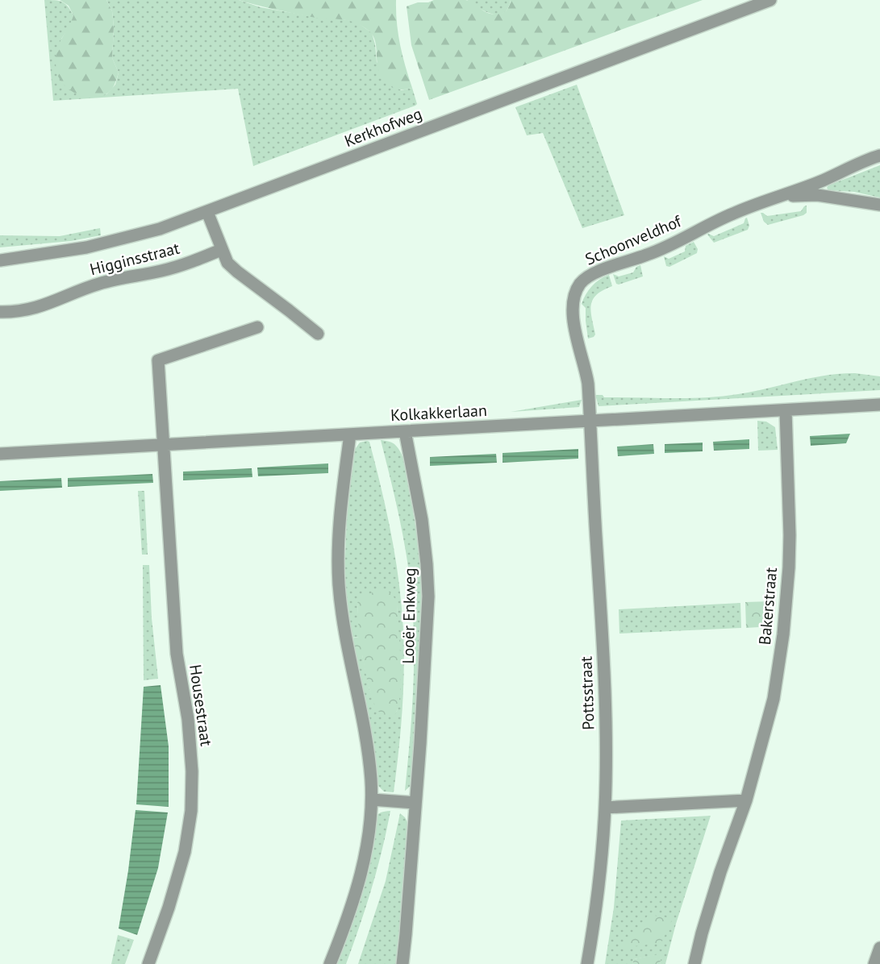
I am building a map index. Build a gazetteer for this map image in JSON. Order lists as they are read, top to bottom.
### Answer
{
  "streets": {
    "street": [
      "Kerkhofweg",
      "Schoonveldhof",
      "Higginsstraat",
      "Kolkakkerlaan",
      "Bakerstraat",
      "Looër Enkweg",
      "Pottsstraat",
      "Housestraat"
    ]
  },
  "crossings": [
    ["Schoonveldhof", "Kolkakkerlaan"],
    ["Schoonveldhof", "Pottsstraat"],
    ["Kolkakkerlaan", "Bakerstraat"],
    ["Kolkakkerlaan", "Looër Enkweg"],
    ["Kolkakkerlaan", "Pottsstraat"],
    ["Kolkakkerlaan", "Housestraat"]
  ]
}
